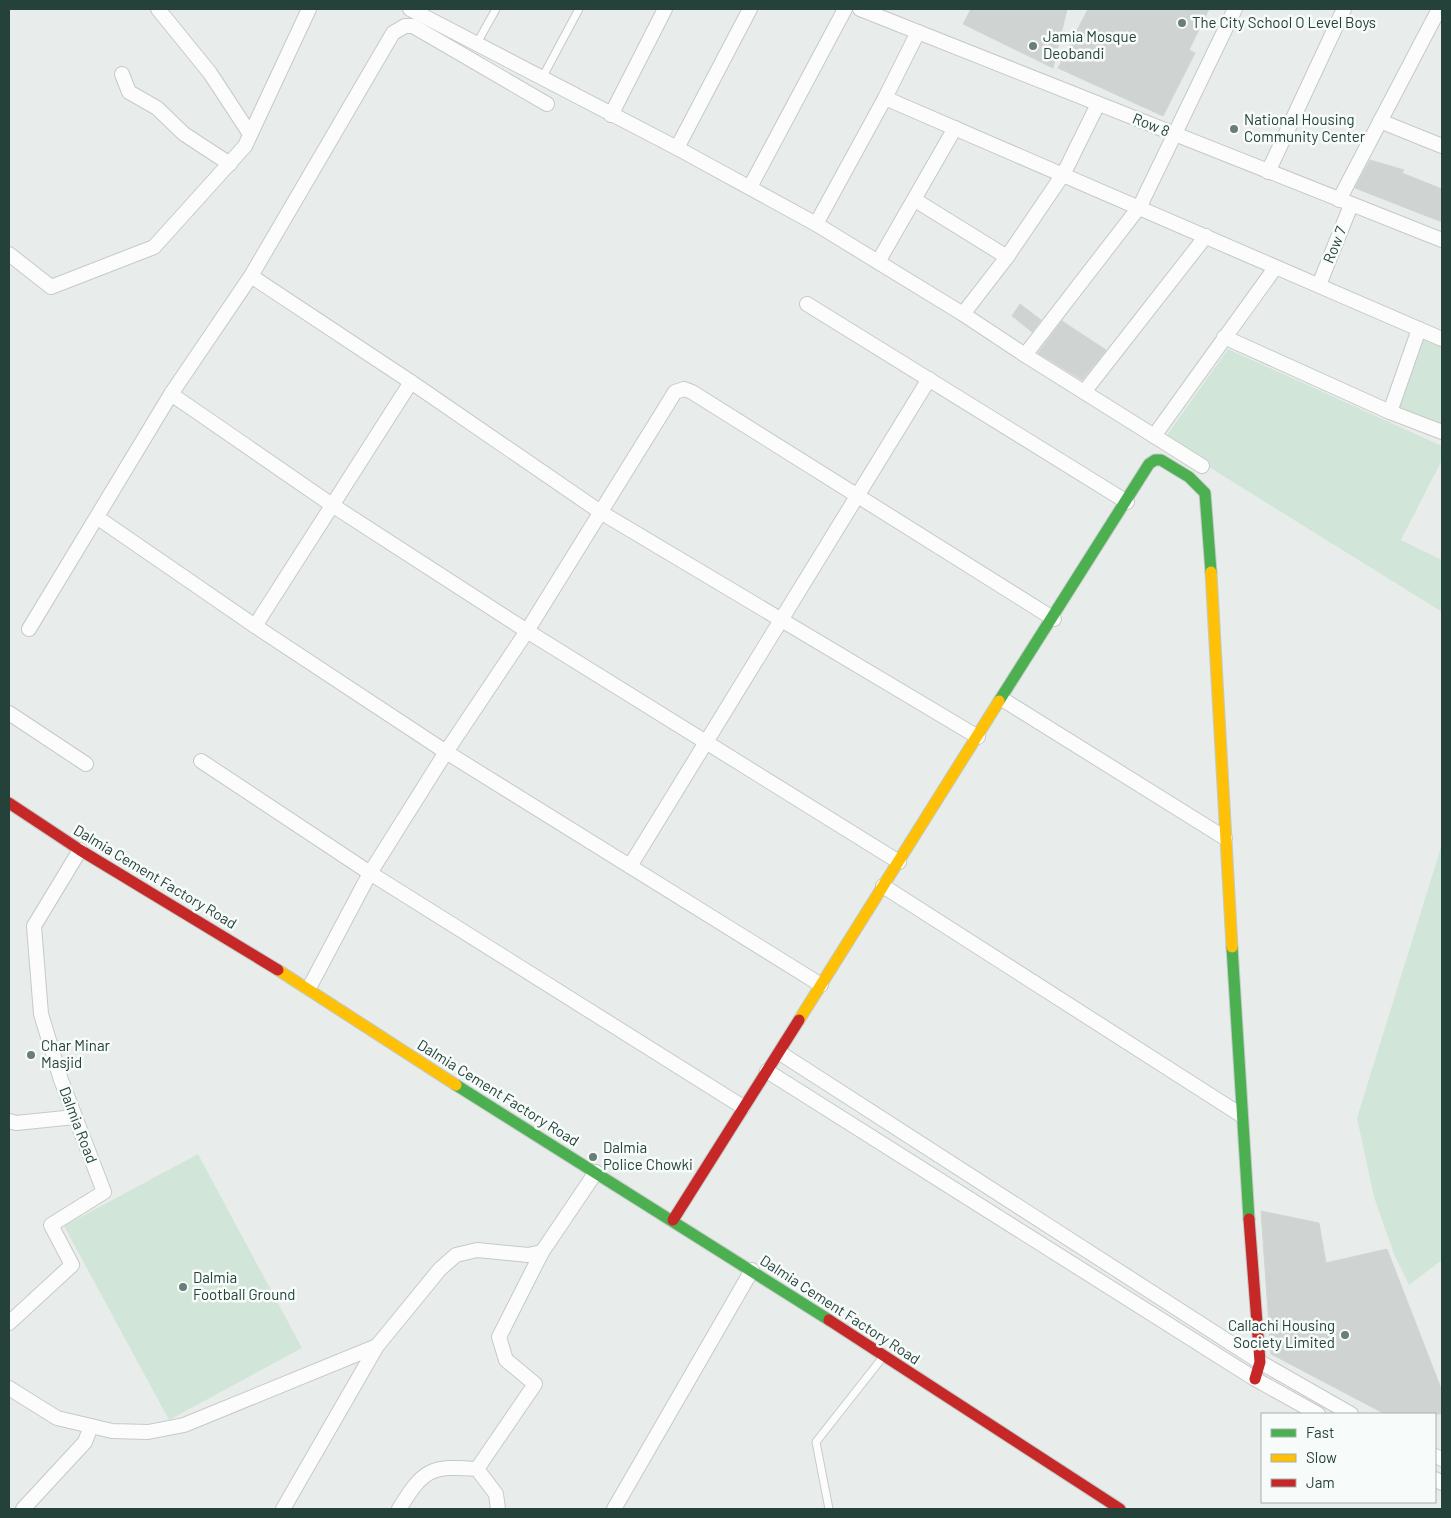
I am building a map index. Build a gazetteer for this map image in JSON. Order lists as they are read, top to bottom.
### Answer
{
  "streets": {
    "street": [
      "Row 8",
      "Row 7",
      "Dalmia Cement Factory Road",
      "Dalmia Road"
    ]
  },
  "crossings": [
    ["Row 8", "Row 7"],
    ["Dalmia Cement Factory Road", "Dalmia Road"]
  ],
  "places": [
    "The City School O Level Boys",
    "Jamia Mosque Deobandi",
    "National Housing Community Center",
    "Char Minar Masjid",
    "Dalmia Police Chowki",
    "Dalmia Football Ground",
    "Callachi Housing Society Limited"
  ],
  "legend": ["Fast", "Slow", "Jam"]
}
